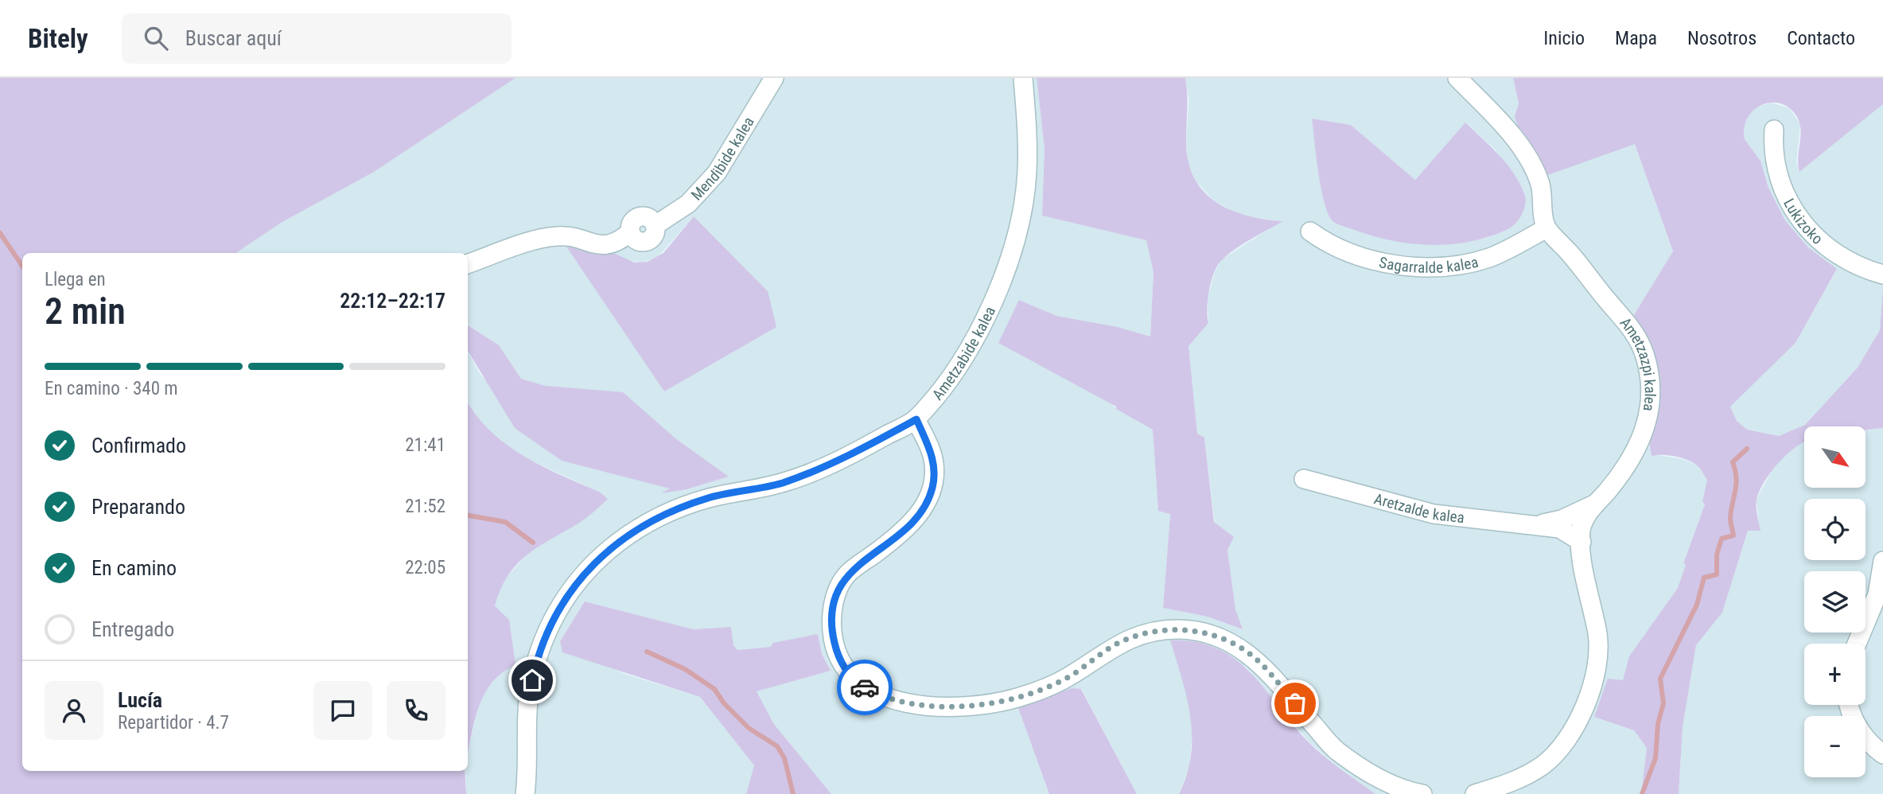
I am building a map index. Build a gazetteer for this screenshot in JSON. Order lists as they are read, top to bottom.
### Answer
{
  "streets": {
    "street": [
      "Mendibide kalea",
      "Lukizoko",
      "Sagarralde kalea",
      "Ametzabide kalea",
      "Ametzazpi kalea",
      "Aretzalde kalea"
    ]
  },
  "crossings": [
    ["Sagarralde kalea", "Ametzazpi kalea"],
    ["Ametzazpi kalea", "Aretzalde kalea"]
  ],
  "north": "bottom right",
  "page": {
    "header": "Bitely",
    "search": "Buscar aquí",
    "nav": [
      "Inicio",
      "Mapa",
      "Nosotros",
      "Contacto"
    ],
    "heading": ["2 min", "Llega en", "22:12–22:17"],
    "panel": ["Lucía", "Repartidor · 4.7"],
    "bar": "En camino · 340 m",
    "list": [
      ["Confirmado", "21:41"],
      ["Preparando", "21:52"],
      ["En camino", "22:05"],
      "Entregado"
    ],
    "map_buttons": ["+", "−"]
  }
}
